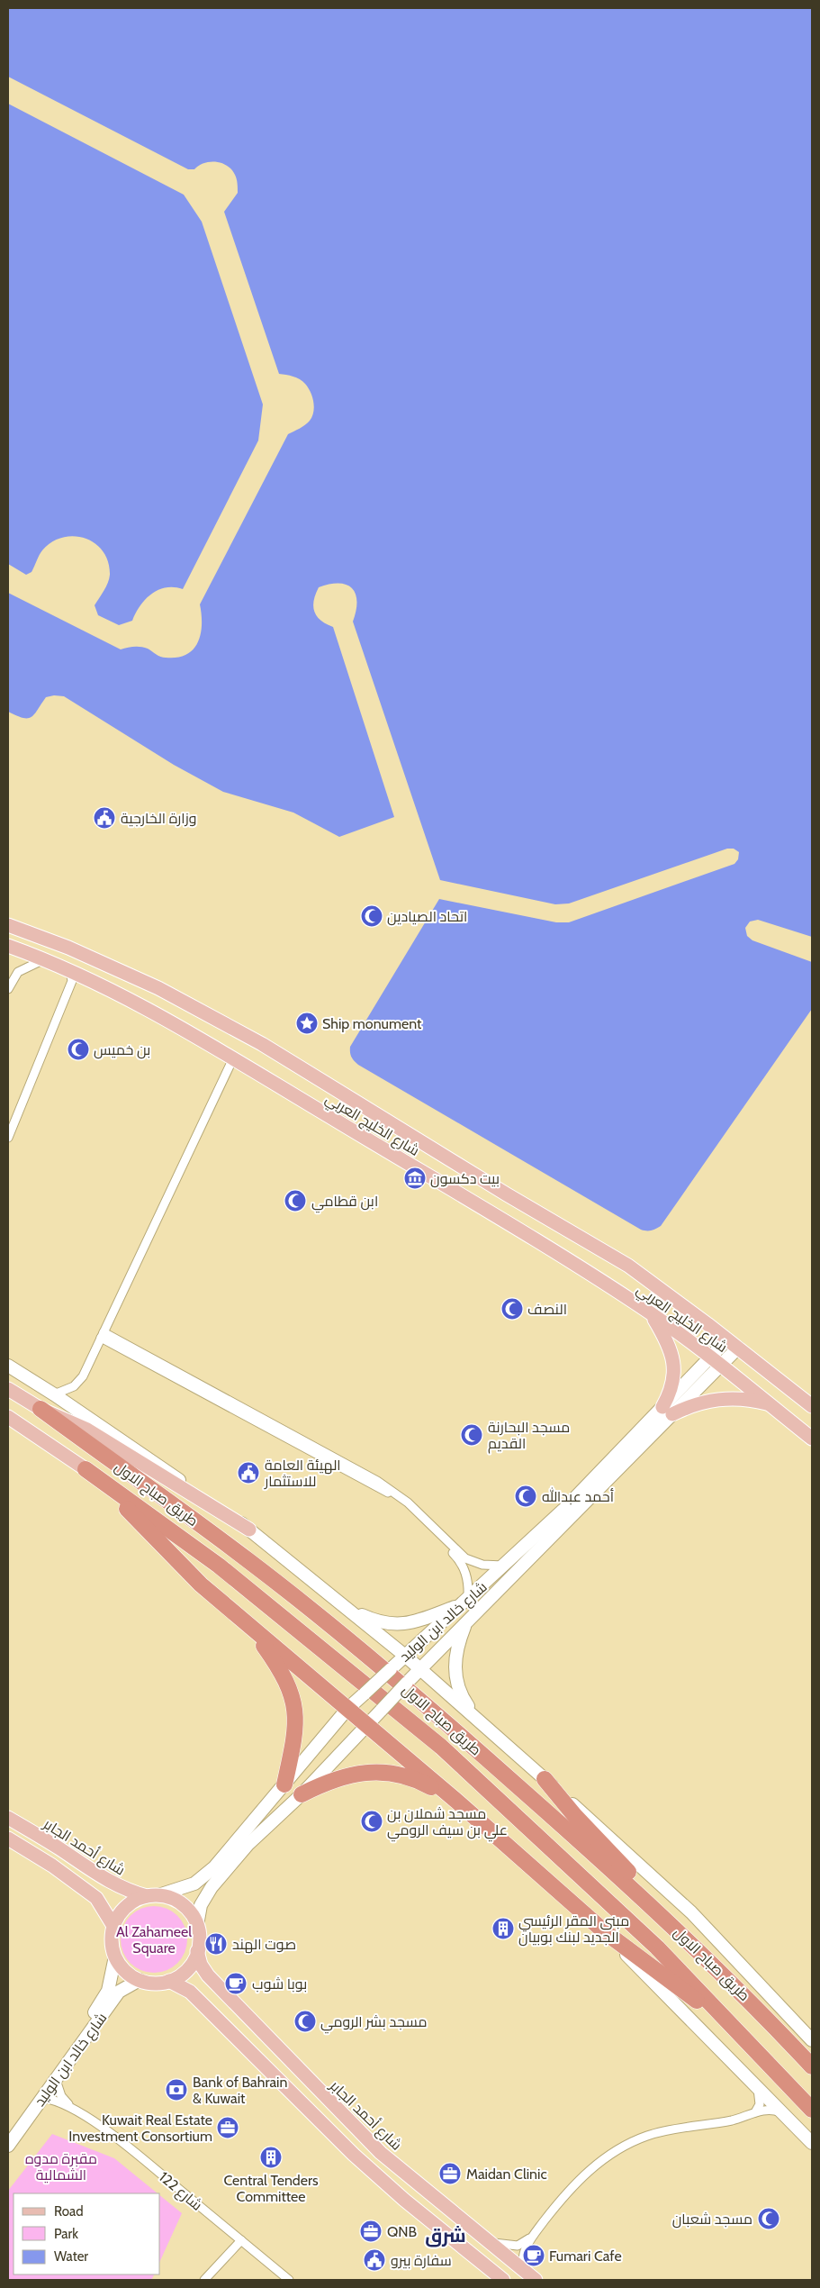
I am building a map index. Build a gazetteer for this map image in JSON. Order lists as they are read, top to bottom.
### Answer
{
  "streets": {
    "highway": ["طريق صباح الاول"],
    "main road": ["شارع الخليج العربي", "شارع خالد ابن الوليد", "شارع أحمد الجابر"],
    "street": ["شارع 122"]
  },
  "crossings": [
    ["شارع الخليج العربي", "شارع خالد ابن الوليد"],
    ["طريق صباح الاول", "شارع خالد ابن الوليد"],
    ["شارع خالد ابن الوليد", "شارع أحمد الجابر"],
    ["شارع خالد ابن الوليد", "شارع 122"]
  ],
  "districts": ["شرق"],
  "parks": ["Al Zahameel Square", "مقبرة مدوه الشمالية"],
  "places": {
    "public building": ["وزارة الخارجية", "الهيئة العامة للاستثمار", "سفارة بيرو"],
    "mosque": [
      "اتحاد الصيادين",
      "بن خميس",
      "ابن قطامي",
      "النصف",
      "مسجد البحارنة القديم",
      "أحمد عبدالله",
      "مسجد شملان بن علي بن سيف الرومي",
      "مسجد بشر الرومي",
      "مسجد شعبان"
    ],
    "place": ["Ship monument"],
    "museum": ["بيت دكسون"],
    "building": ["مبنى المقر الرئيسي الجديد لبنك بوبيان", "Central Tenders Committee"],
    "restaurant": ["صوت الهند"],
    "cafe": ["بوبا شوب", "Fumari Cafe"],
    "bank": ["Bank of Bahrain & Kuwait"],
    "office": ["Kuwait Real Estate Investment Consortium", "Maidan Clinic", "QNB"]
  },
  "legend": ["Road", "Park", "Water"]
}
